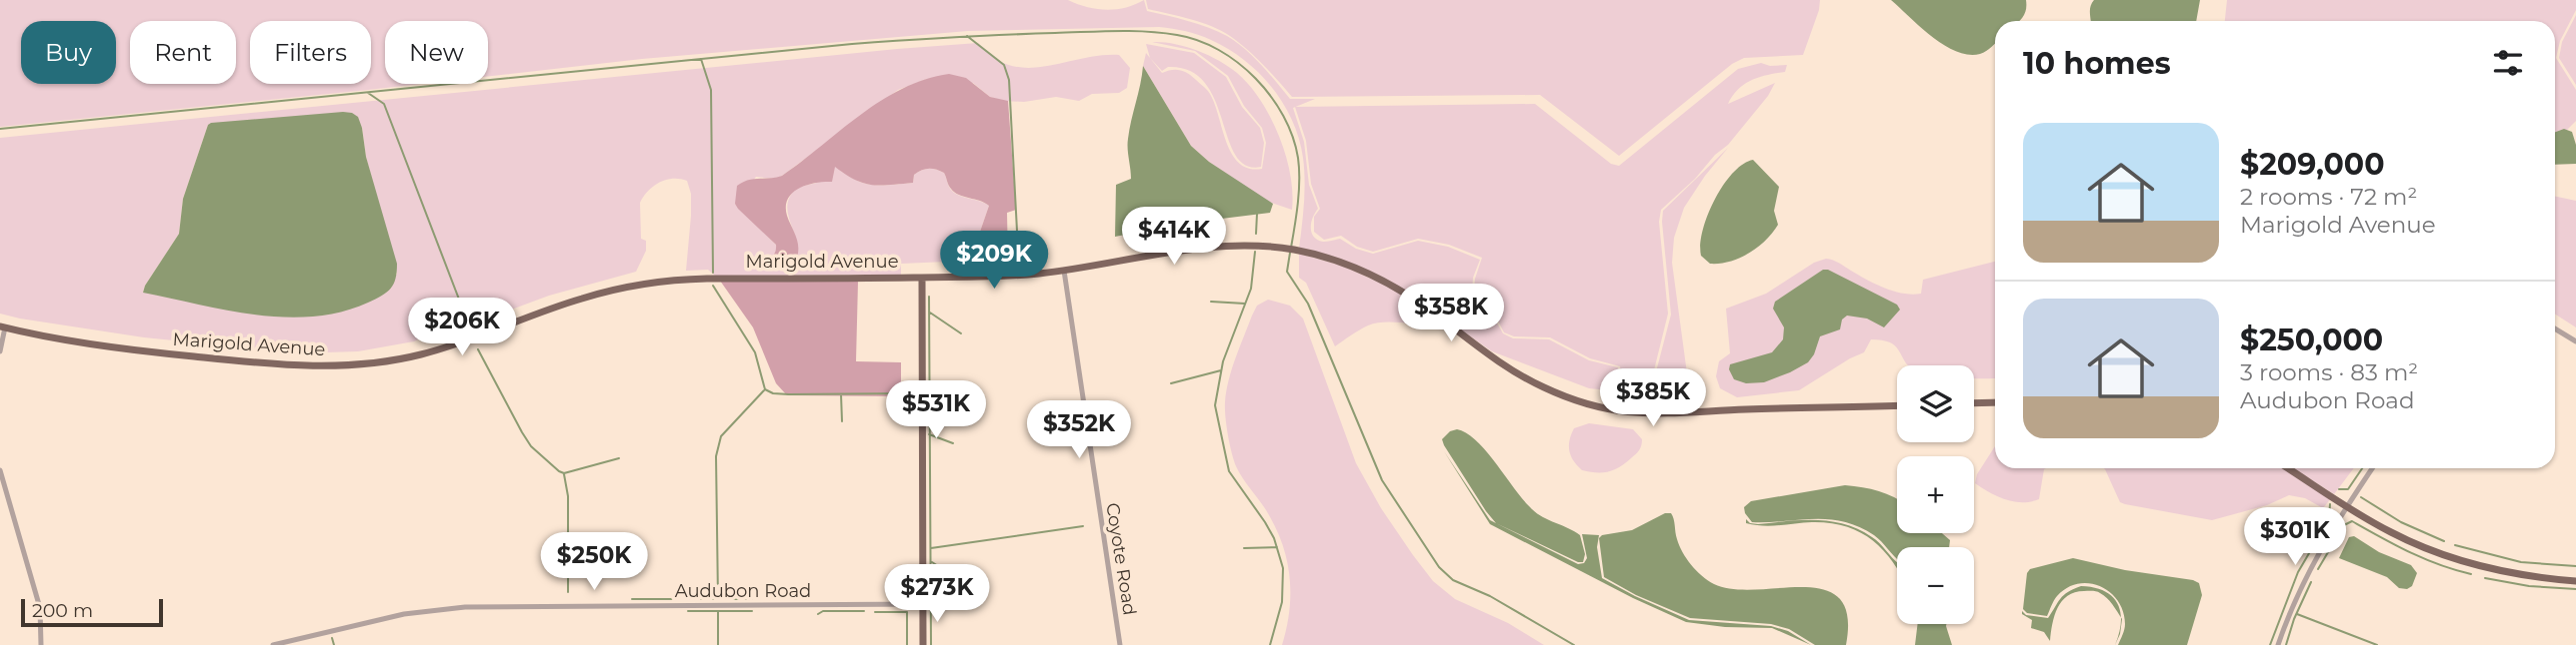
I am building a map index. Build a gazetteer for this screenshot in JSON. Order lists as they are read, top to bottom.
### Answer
{
  "streets": {
    "main road": ["Marigold Avenue"],
    "street": ["Coyote Road", "Audubon Road"]
  },
  "crossings": [
    ["Marigold Avenue", "Coyote Road"]
  ],
  "scale_bar": "200 m",
  "page": {
    "chip": [
      "Buy",
      "Rent",
      "Filters",
      "New"
    ],
    "heading": "10 homes",
    "list": [
      {
        "name": "$209,000",
        "note": "2 rooms · 72 m² · Marigold Avenue"
      },
      {
        "name": "$250,000",
        "note": "3 rooms · 83 m² · Audubon Road"
      }
    ],
    "price": [
      "$414K",
      "$209K",
      "$358K",
      "$206K",
      "$385K",
      "$531K",
      "$352K",
      "$301K",
      "$250K",
      "$273K"
    ],
    "map_buttons": ["+", "−"],
    "scale": "200 m"
  }
}
